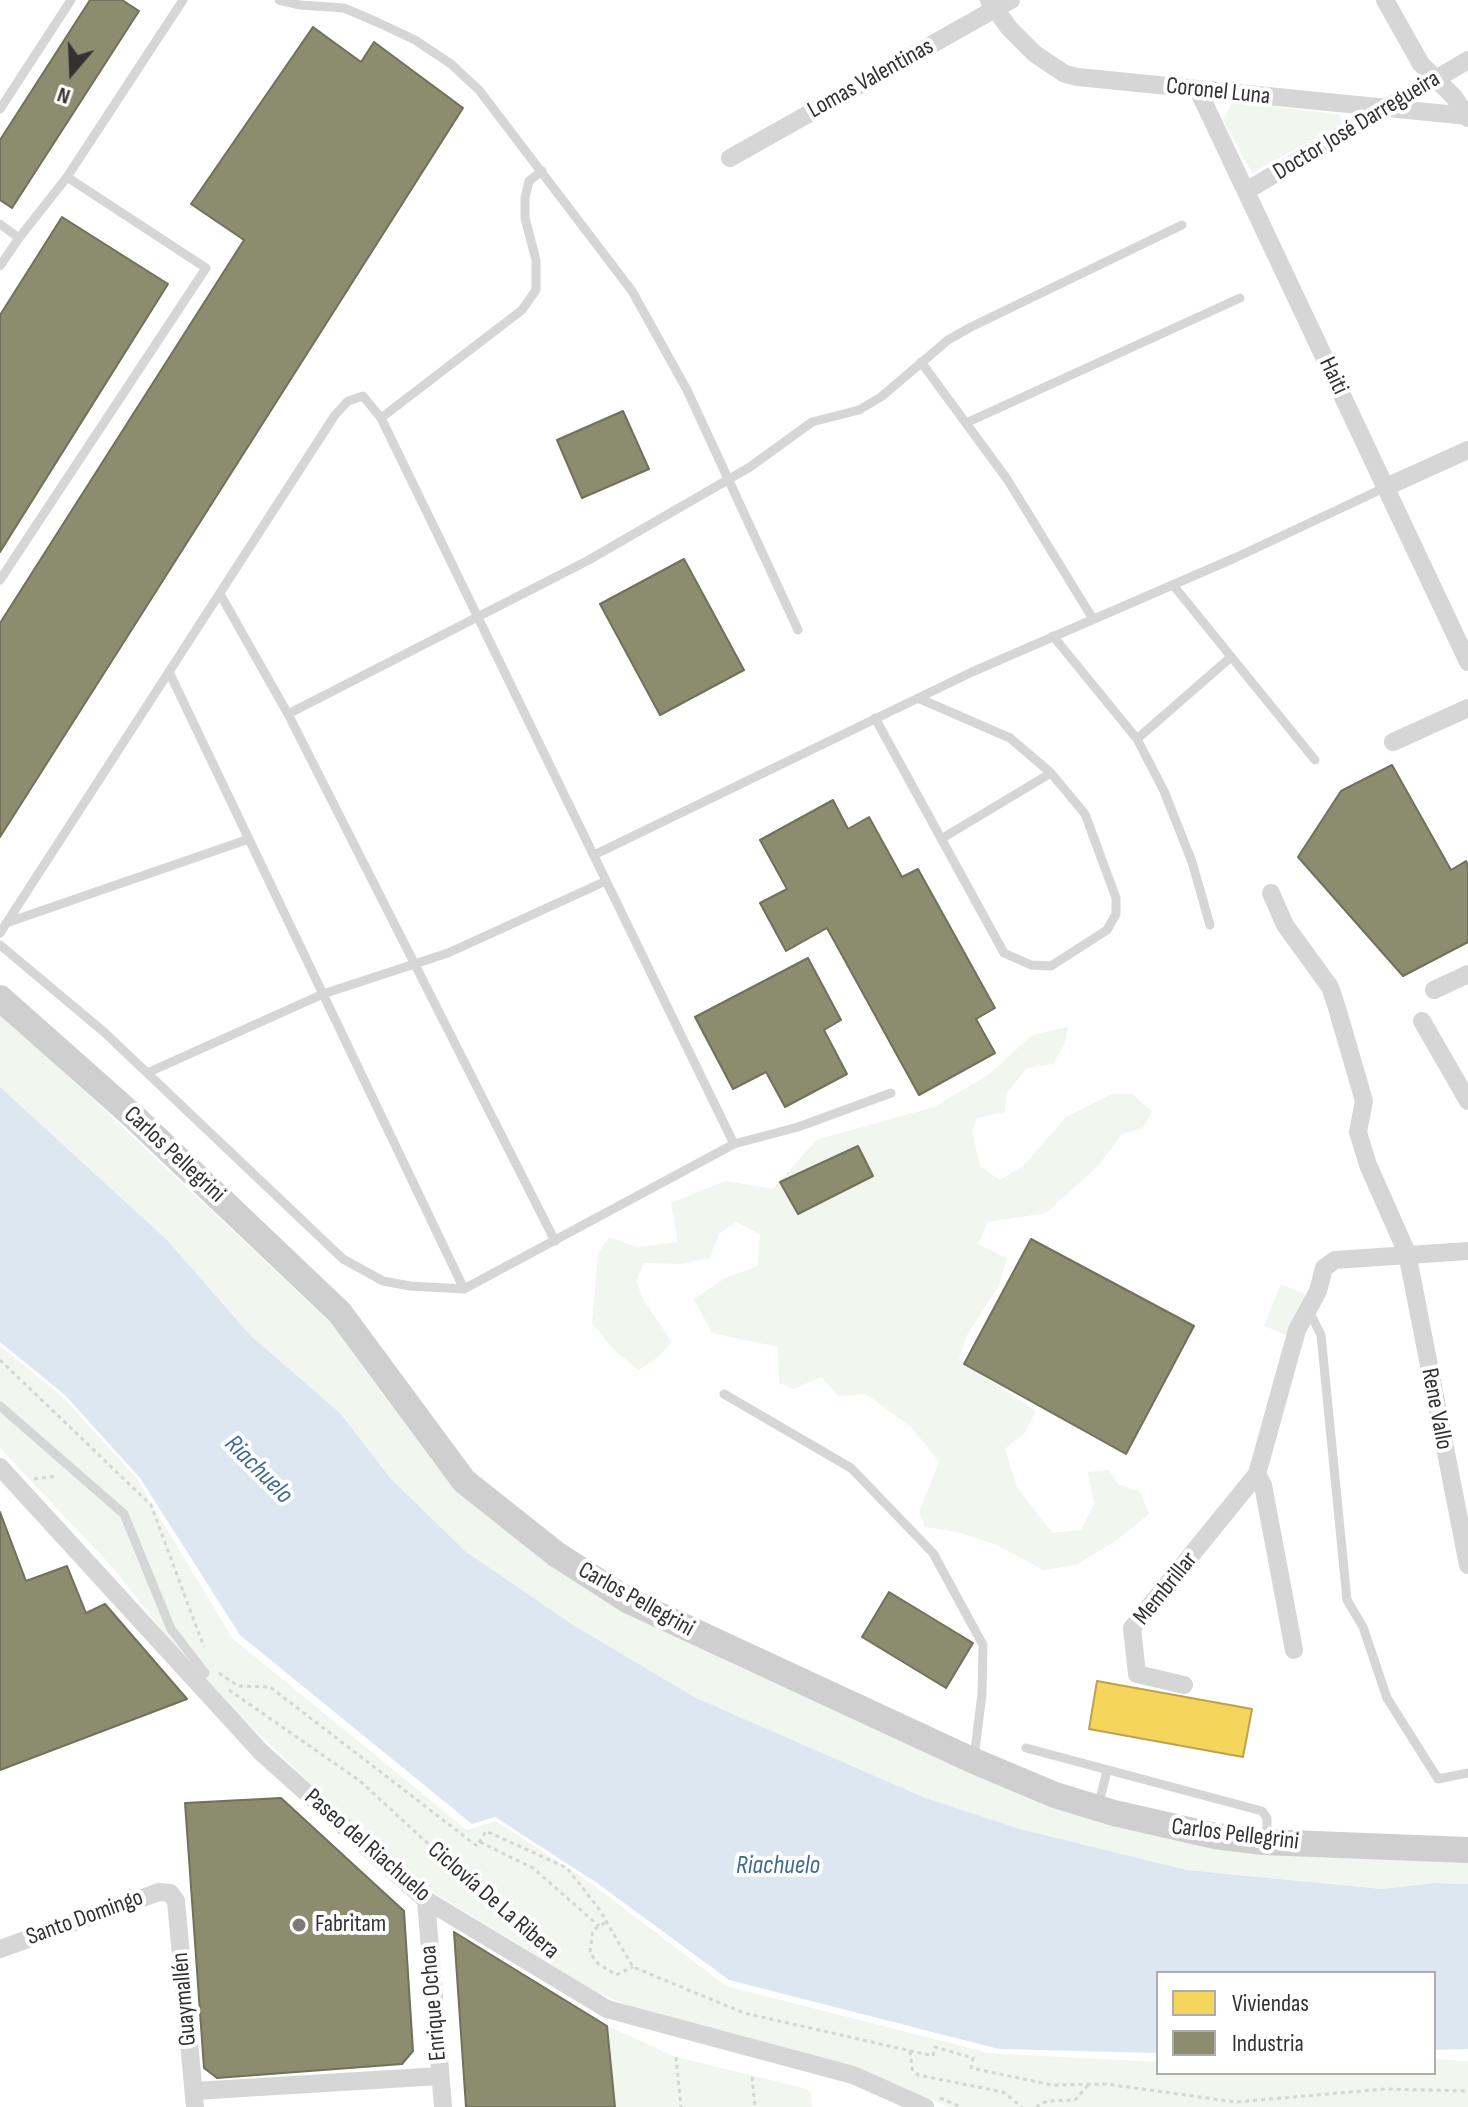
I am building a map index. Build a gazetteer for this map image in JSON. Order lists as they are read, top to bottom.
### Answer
{
  "streets": {
    "street": [
      "Lomas Valentinas",
      "Coronel Luna",
      "Doctor José Darregueira",
      "Haiti",
      "Carlos Pellegrini",
      "Rene Vallo",
      "Membrillar",
      "Paseo del Riachuelo",
      "Santo Domingo",
      "Guaymallén",
      "Enrique Ochoa"
    ],
    "path": ["Ciclovía De La Ribera"]
  },
  "crossings": [
    ["Lomas Valentinas", "Coronel Luna"],
    ["Coronel Luna", "Doctor José Darregueira"],
    ["Coronel Luna", "Haiti"],
    ["Doctor José Darregueira", "Haiti"],
    ["Paseo del Riachuelo", "Ciclovía De La Ribera"],
    ["Paseo del Riachuelo", "Enrique Ochoa"],
    ["Santo Domingo", "Guaymallén"]
  ],
  "water": ["Riachuelo"],
  "places": ["Fabritam"],
  "legend": ["Viviendas", "Industria"],
  "north": "bottom"
}
